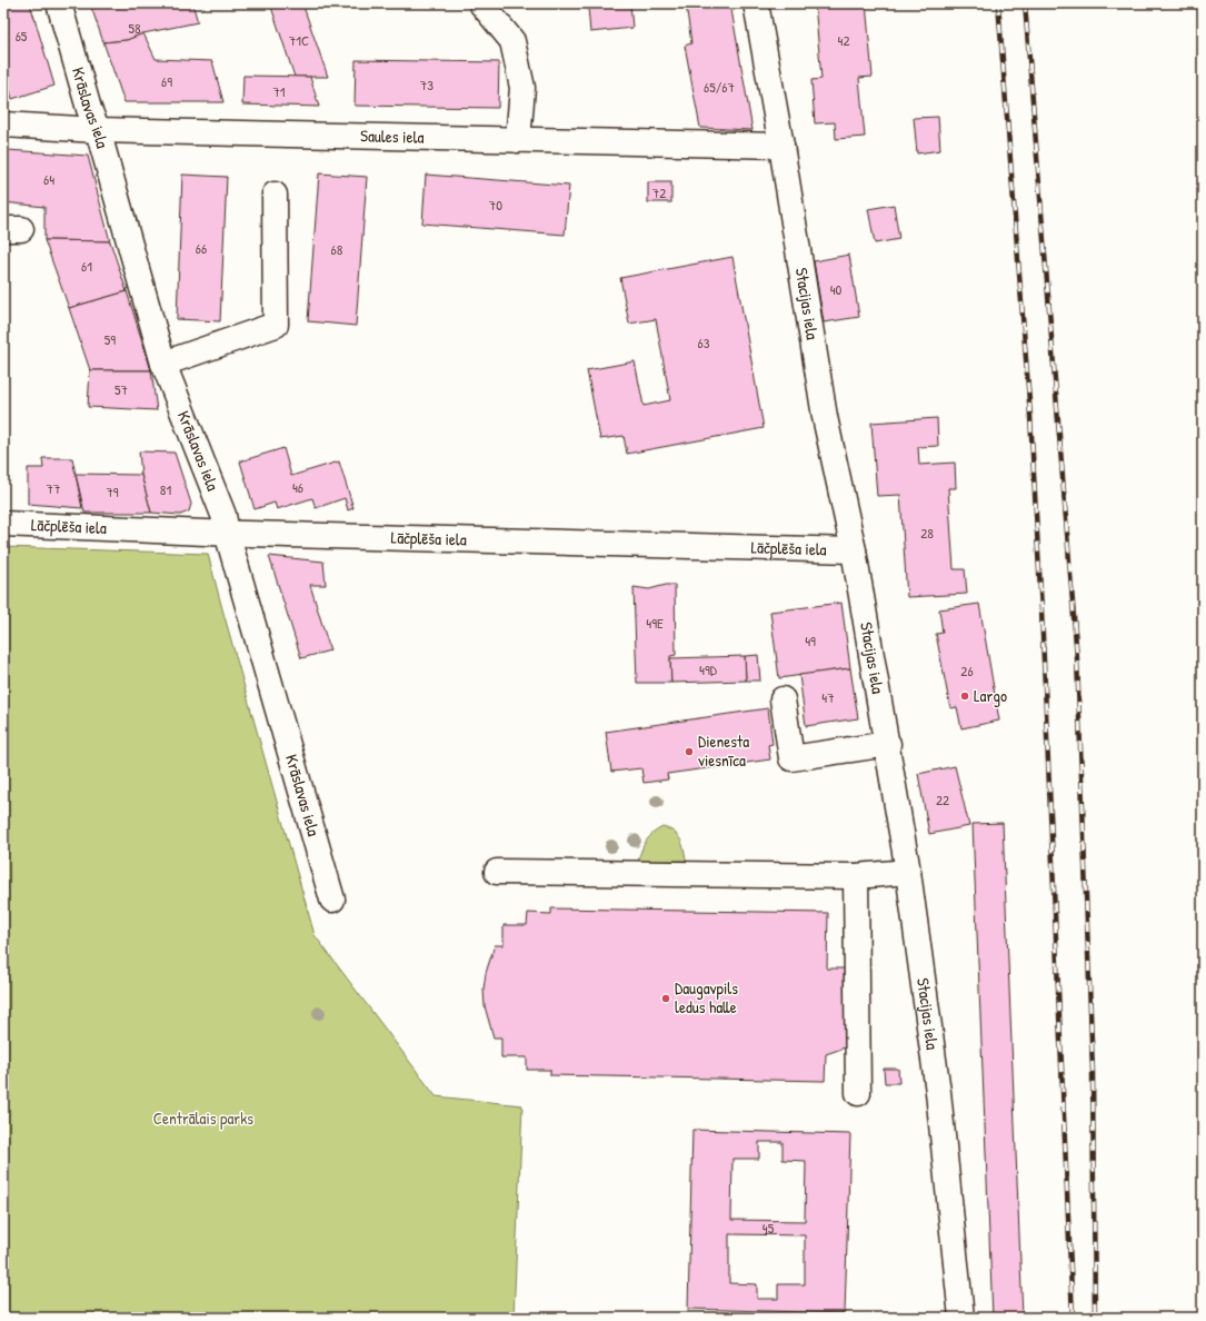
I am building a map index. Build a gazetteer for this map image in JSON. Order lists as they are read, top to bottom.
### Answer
{
  "streets": {
    "street": [
      "Krāslavas iela",
      "Saules iela",
      "Stacijas iela",
      "Lāčplēša iela"
    ]
  },
  "crossings": [
    ["Krāslavas iela", "Saules iela"],
    ["Krāslavas iela", "Lāčplēša iela"],
    ["Saules iela", "Stacijas iela"],
    ["Stacijas iela", "Lāčplēša iela"]
  ],
  "parks": ["Centrālais parks"],
  "places": ["Largo", "Dienesta viesnīca", "Daugavpils ledus halle"],
  "house_numbers": [
    "58",
    "65",
    "71C",
    "42",
    "69",
    "73",
    "65/67",
    "71",
    "64",
    "72",
    "70",
    "66",
    "68",
    "61",
    "40",
    "59",
    "63",
    "57",
    "46",
    "77",
    "81",
    "79",
    "28",
    "49E",
    "49",
    "49D",
    "26",
    "47",
    "22",
    "45"
  ]
}
